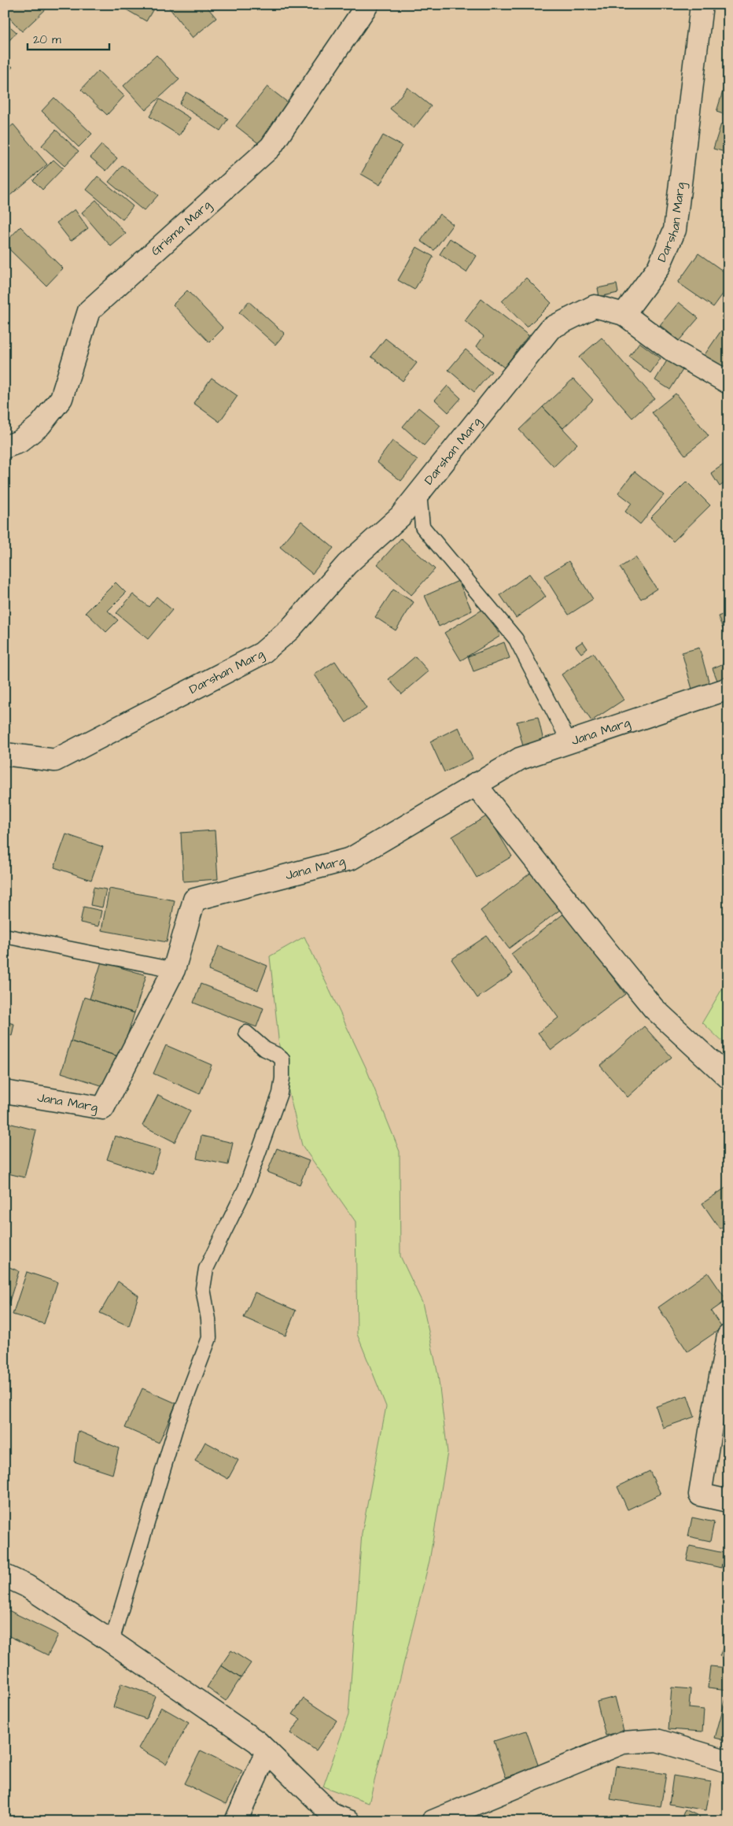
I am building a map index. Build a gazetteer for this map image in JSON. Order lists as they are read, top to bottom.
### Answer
{
  "streets": {
    "street": ["Darshan Marg", "Grisma Marg", "Jana Marg"]
  },
  "scale_bar": "20 m"
}
